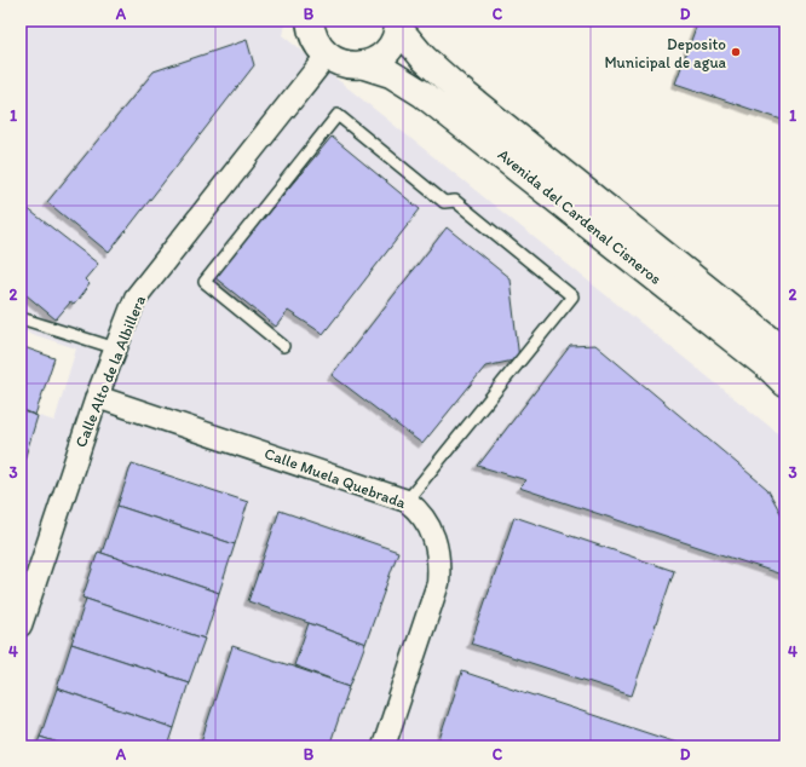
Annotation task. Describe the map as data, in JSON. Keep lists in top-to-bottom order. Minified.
{"streets":{"street":["Avenida del Cardenal Cisneros","Calle Alto de la Albillera","Calle Muela Quebrada"]},"crossings":[["Avenida del Cardenal Cisneros","Calle Alto de la Albillera"],["Calle Alto de la Albillera","Calle Muela Quebrada"]],"places":["Deposito Municipal de agua"],"grid":{"columns":["A","B","C","D"],"rows":["1","2","3","4"]}}
